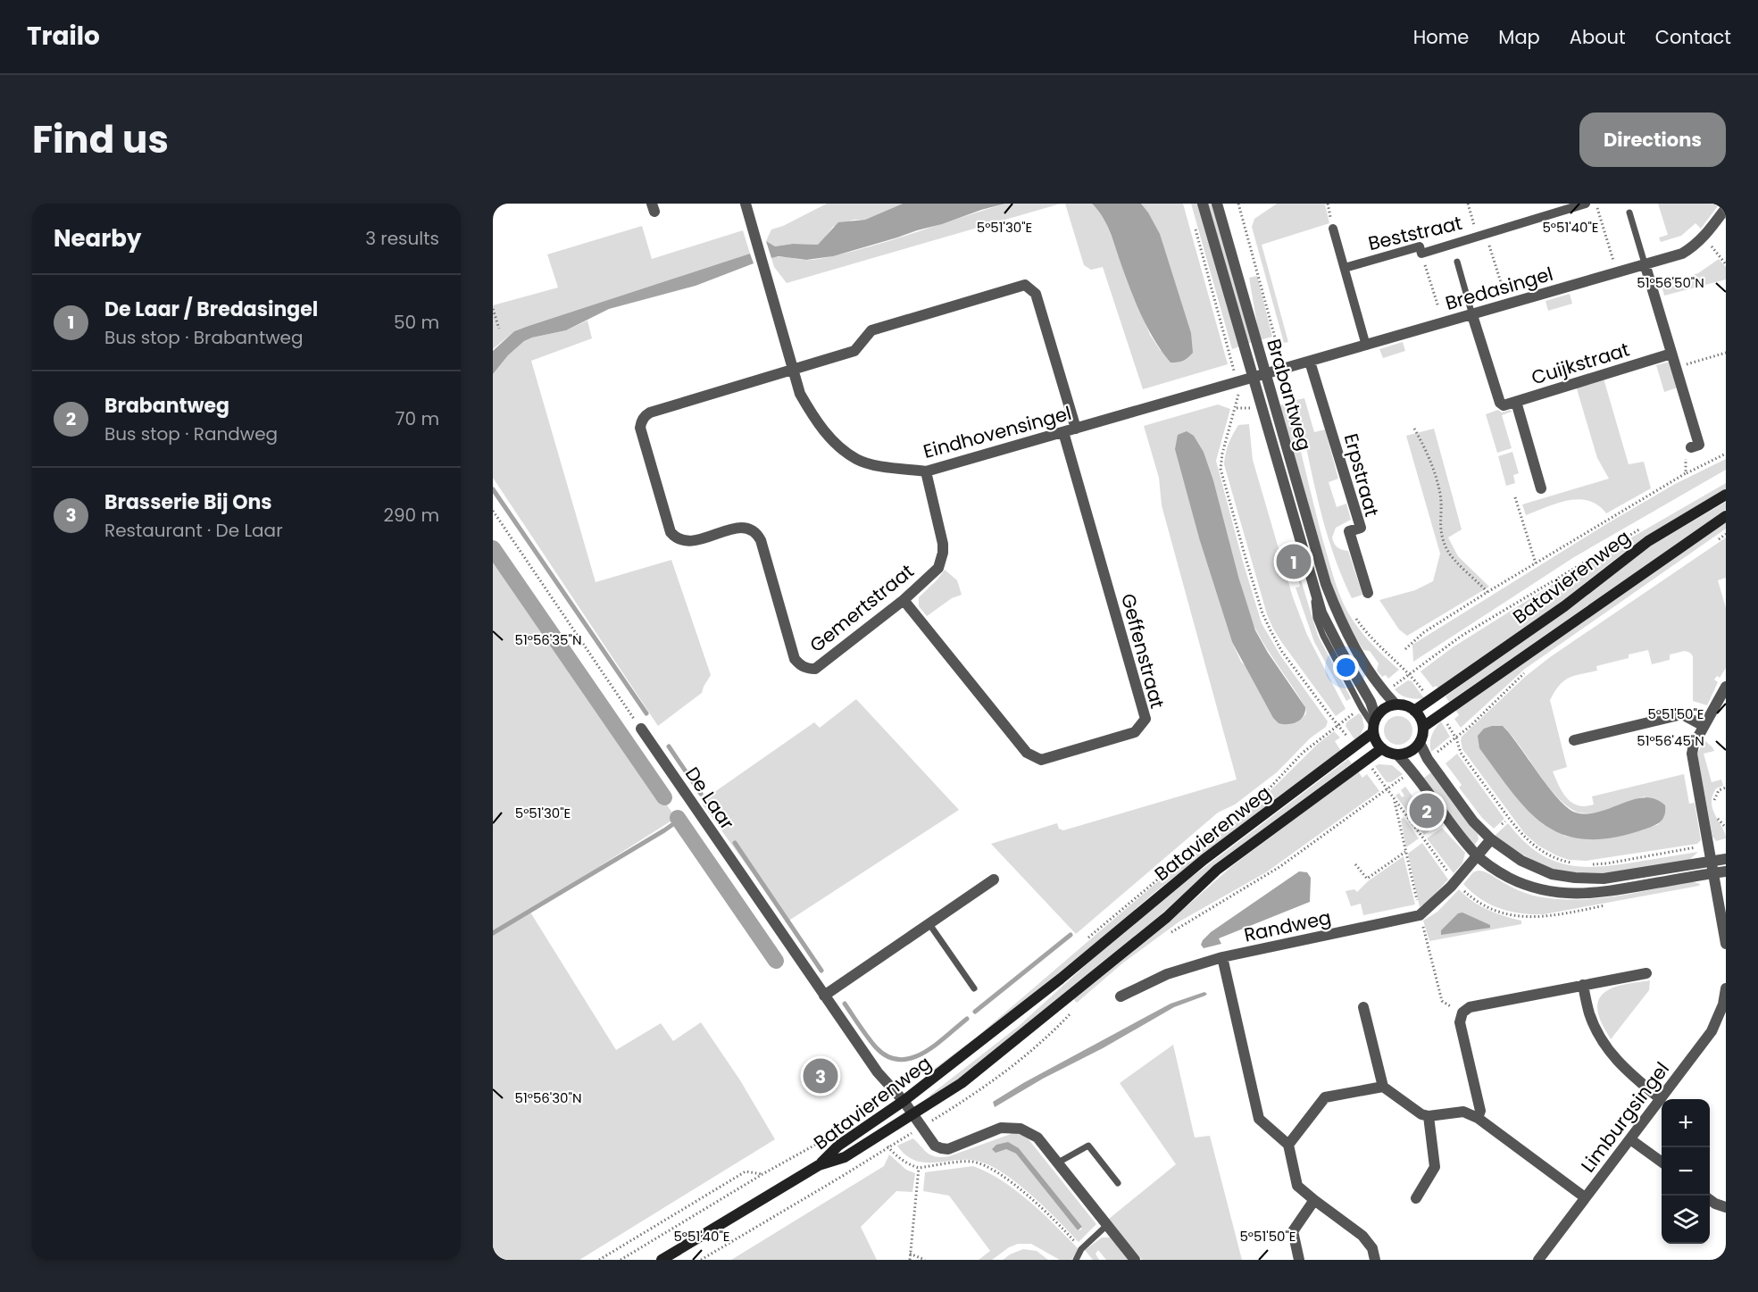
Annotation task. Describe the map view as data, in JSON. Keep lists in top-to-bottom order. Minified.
{"streets":{"main road":["Batavierenweg"],"street":["Beststraat","Bredasingel","Cuijkstraat","Brabantweg","Eindhovensingel","Erpstraat","Gemertstraat","Geffenstraat","De Laar","Randweg","Limburgsingel"]},"crossings":[["Beststraat","Bredasingel"],["Beststraat","Cuijkstraat"],["Bredasingel","Cuijkstraat"],["Bredasingel","Brabantweg"],["Bredasingel","Eindhovensingel"],["Bredasingel","Erpstraat"],["Brabantweg","Eindhovensingel"],["Brabantweg","Batavierenweg"],["Eindhovensingel","Gemertstraat"],["Eindhovensingel","Geffenstraat"],["Batavierenweg","De Laar"],["Gemertstraat","Geffenstraat"]],"page":{"header":"Trailo","nav":["Home","Map","About","Contact"],"title":"Find us","buttons":"Directions","heading":["Nearby","3 results"],"list":[{"mark":"1","name":"De Laar / Bredasingel","note":"Bus stop · Brabantweg","value":"50 m"},{"mark":"2","name":"Brabantweg","note":"Bus stop · Randweg","value":"70 m"},{"mark":"3","name":"Brasserie Bij Ons","note":"Restaurant · De Laar","value":"290 m"}],"pins":["1","2","3"],"map_buttons":["+","−"]},"coordinates":["5°51'30\"E","5°51'40\"E","51°56'50\"N","51°56'35\"N","5°51'50\"E","51°56'45\"N","51°56'30\"N"]}
